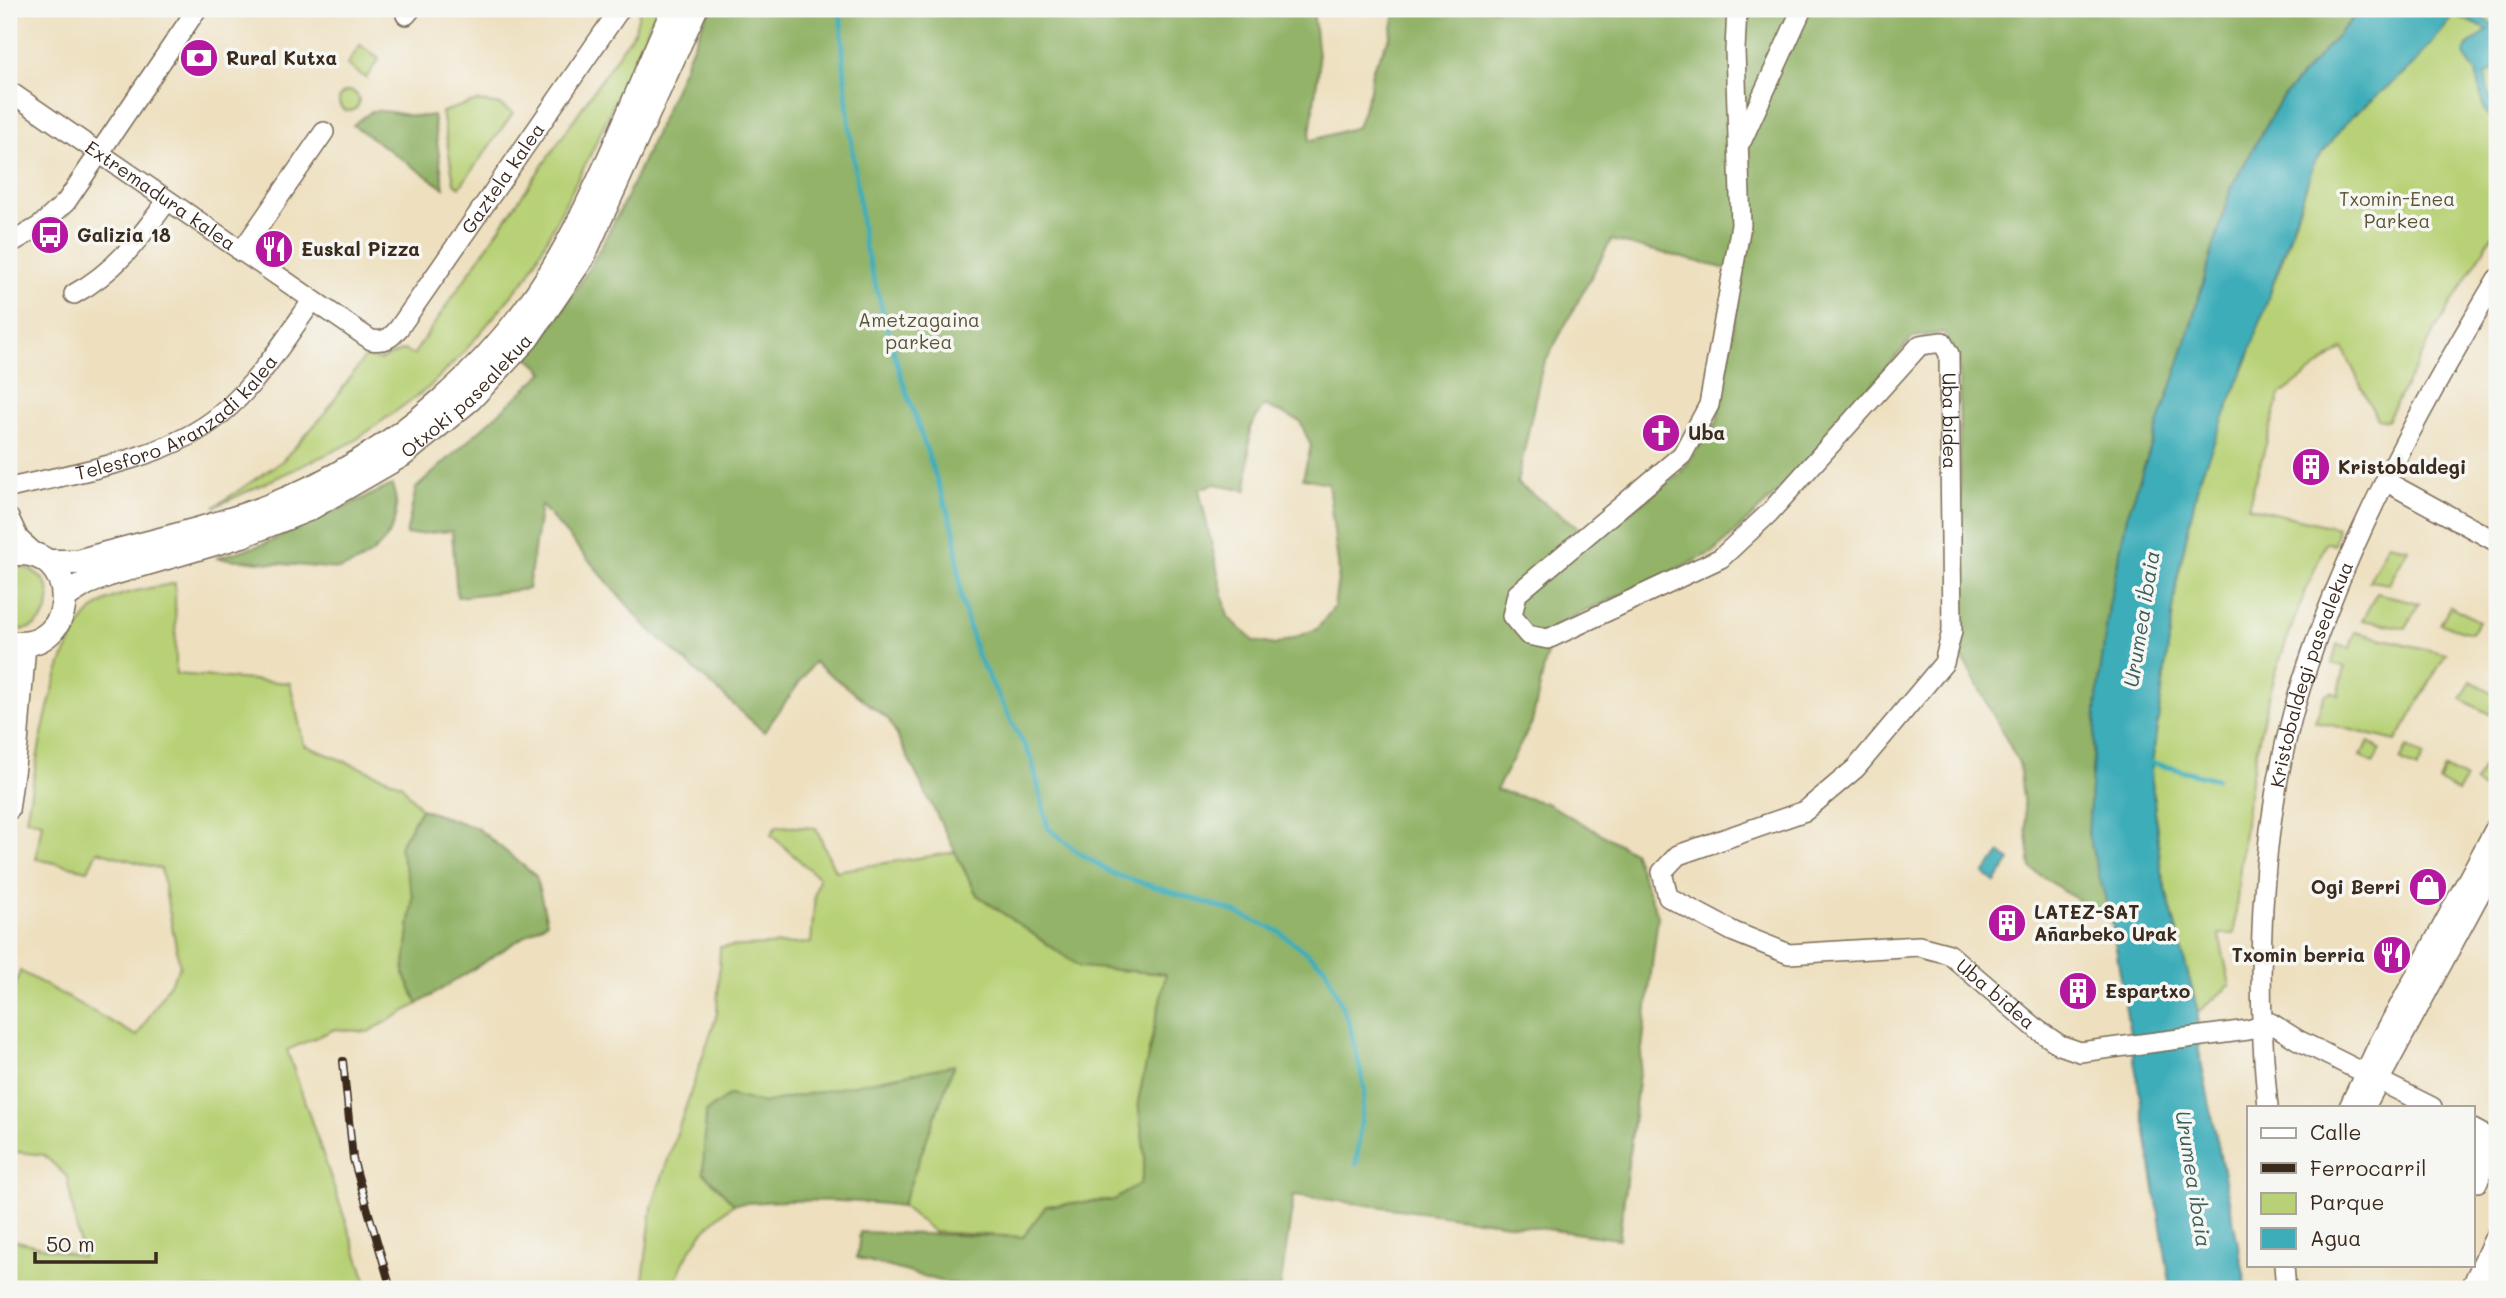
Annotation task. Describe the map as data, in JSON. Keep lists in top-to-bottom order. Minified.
{"streets":{"main road":["Otxoki pasealekua"],"street":["Gaztela kalea","Extremadura kalea","Telesforo Aranzadi kalea","Uba bidea","Kristobaldegi pasealekua"]},"crossings":[["Gaztela kalea","Extremadura kalea"],["Extremadura kalea","Telesforo Aranzadi kalea"],["Uba bidea","Kristobaldegi pasealekua"]],"water":["Urumea ibaia"],"parks":["Txomin-Enea Parkea","Ametzagaina parkea"],"places":{"bank":["Rural Kutxa"],"bus stop":["Galizia 18"],"restaurant":["Euskal Pizza","Txomin berria"],"church":["Uba"],"building":["Kristobaldegi","LATEZ-SAT Añarbeko Urak","Espartxo"],"shop":["Ogi Berri"]},"legend":["Calle","Ferrocarril","Parque","Agua"],"scale_bar":"50 m"}
